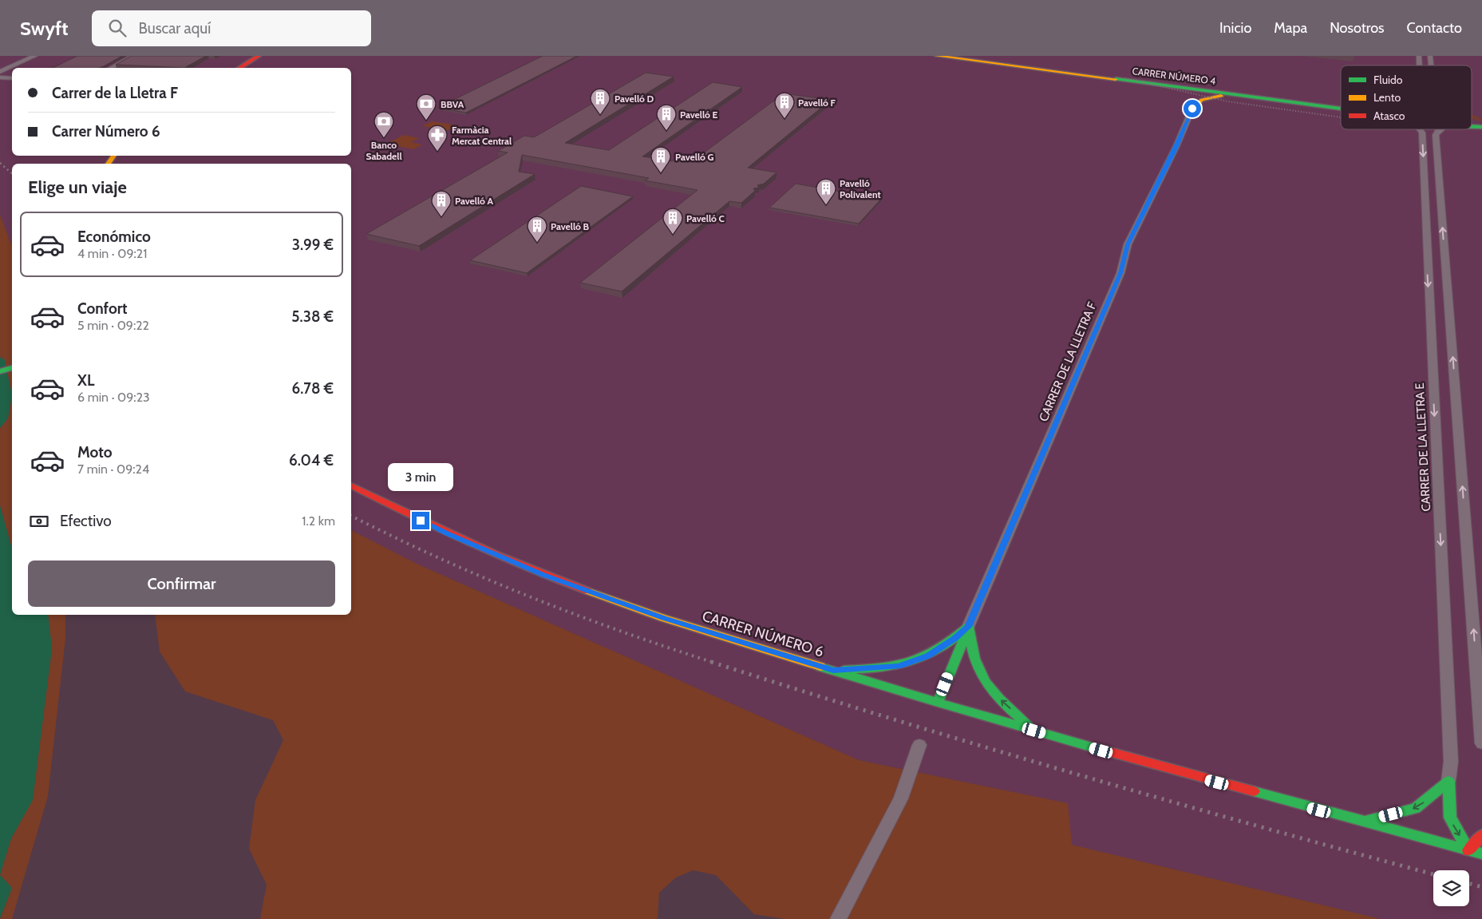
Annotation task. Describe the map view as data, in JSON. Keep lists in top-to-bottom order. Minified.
{"streets":{"street":["CARRER NÚMERO 4","CARRER DE LA LLETRA F","CARRER DE LA LLETRA E","CARRER NÚMERO 6"]},"places":{"building":["Pavelló D","Pavelló F","Pavelló E","Pavelló G","Pavelló Polivalent","Pavelló A","Pavelló C","Pavelló B"],"bank":["BBVA","Banco Sabadell"],"pharmacy":["Farmàcia Mercat Central"]},"legend":["Fluido","Lento","Atasco"],"page":{"header":"Swyft","search":"Buscar aquí","nav":["Inicio","Mapa","Nosotros","Contacto"],"banner":["Carrer de la Lletra F","Carrer Número 6"],"heading":"Elige un viaje","list":[{"name":"Económico","note":"4 min · 09:21","value":"3.99 €"},{"name":"Confort","note":"5 min · 09:22","value":"5.38 €"},{"name":"XL","note":"6 min · 09:23","value":"6.78 €"},{"name":"Moto","note":"7 min · 09:24","value":"6.04 €"}],"bubble":"3 min","pay":["Efectivo","1.2 km"],"buttons":"Confirmar"}}
